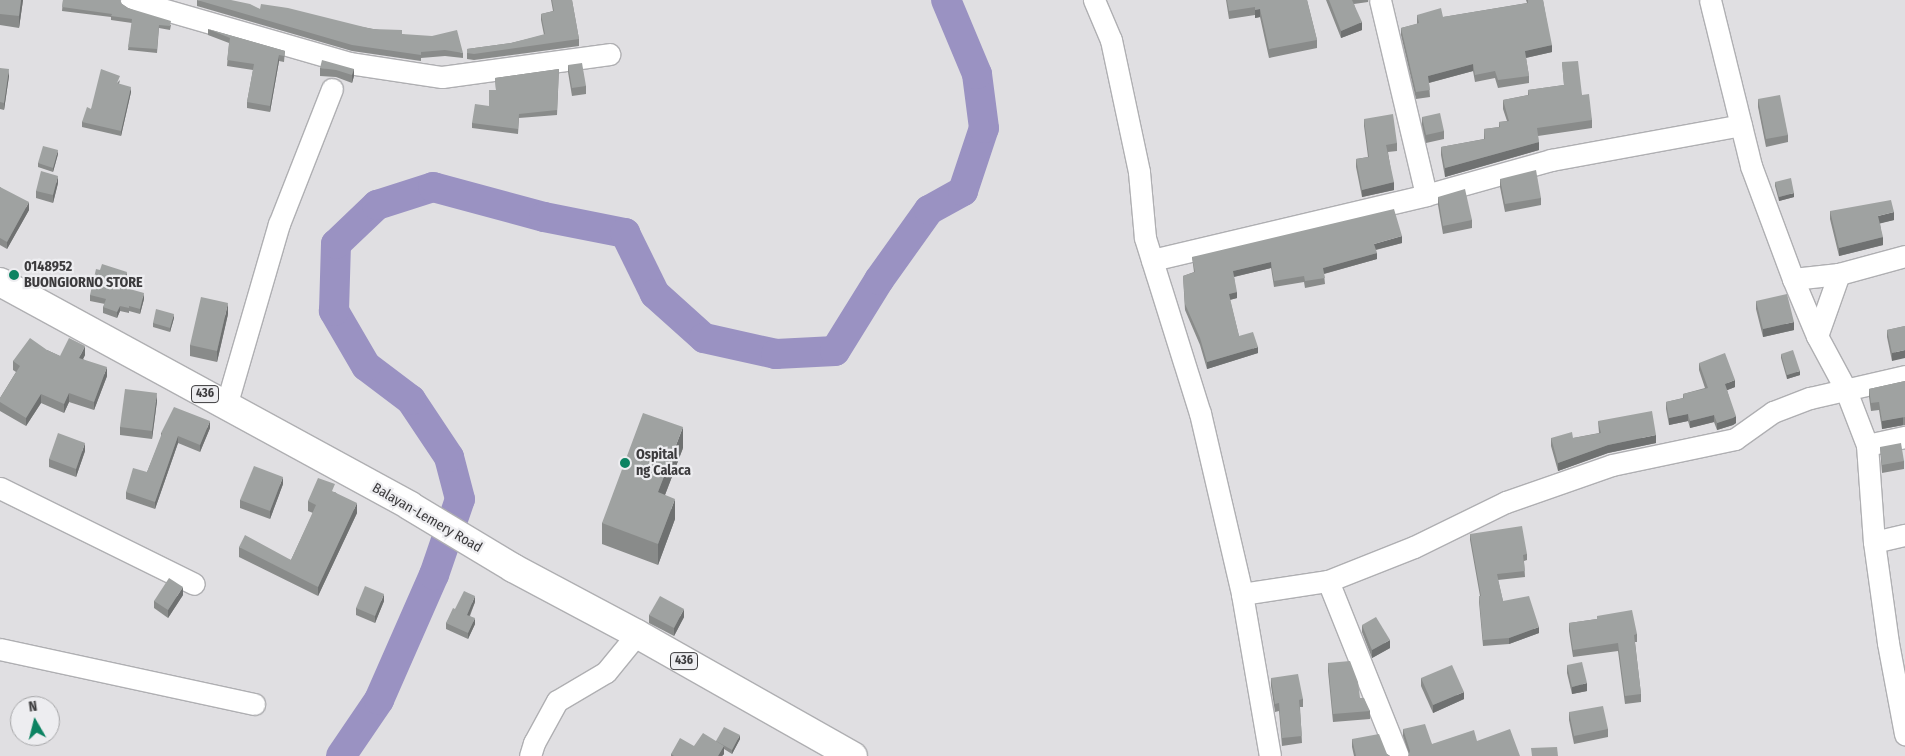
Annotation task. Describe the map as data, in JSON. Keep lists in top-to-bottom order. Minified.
{"streets":{"main road":["436","Balayan-Lemery Road"]},"places":["0148952 BUONGIORNO STORE","Ospital ng Calaca"],"north":"top"}
